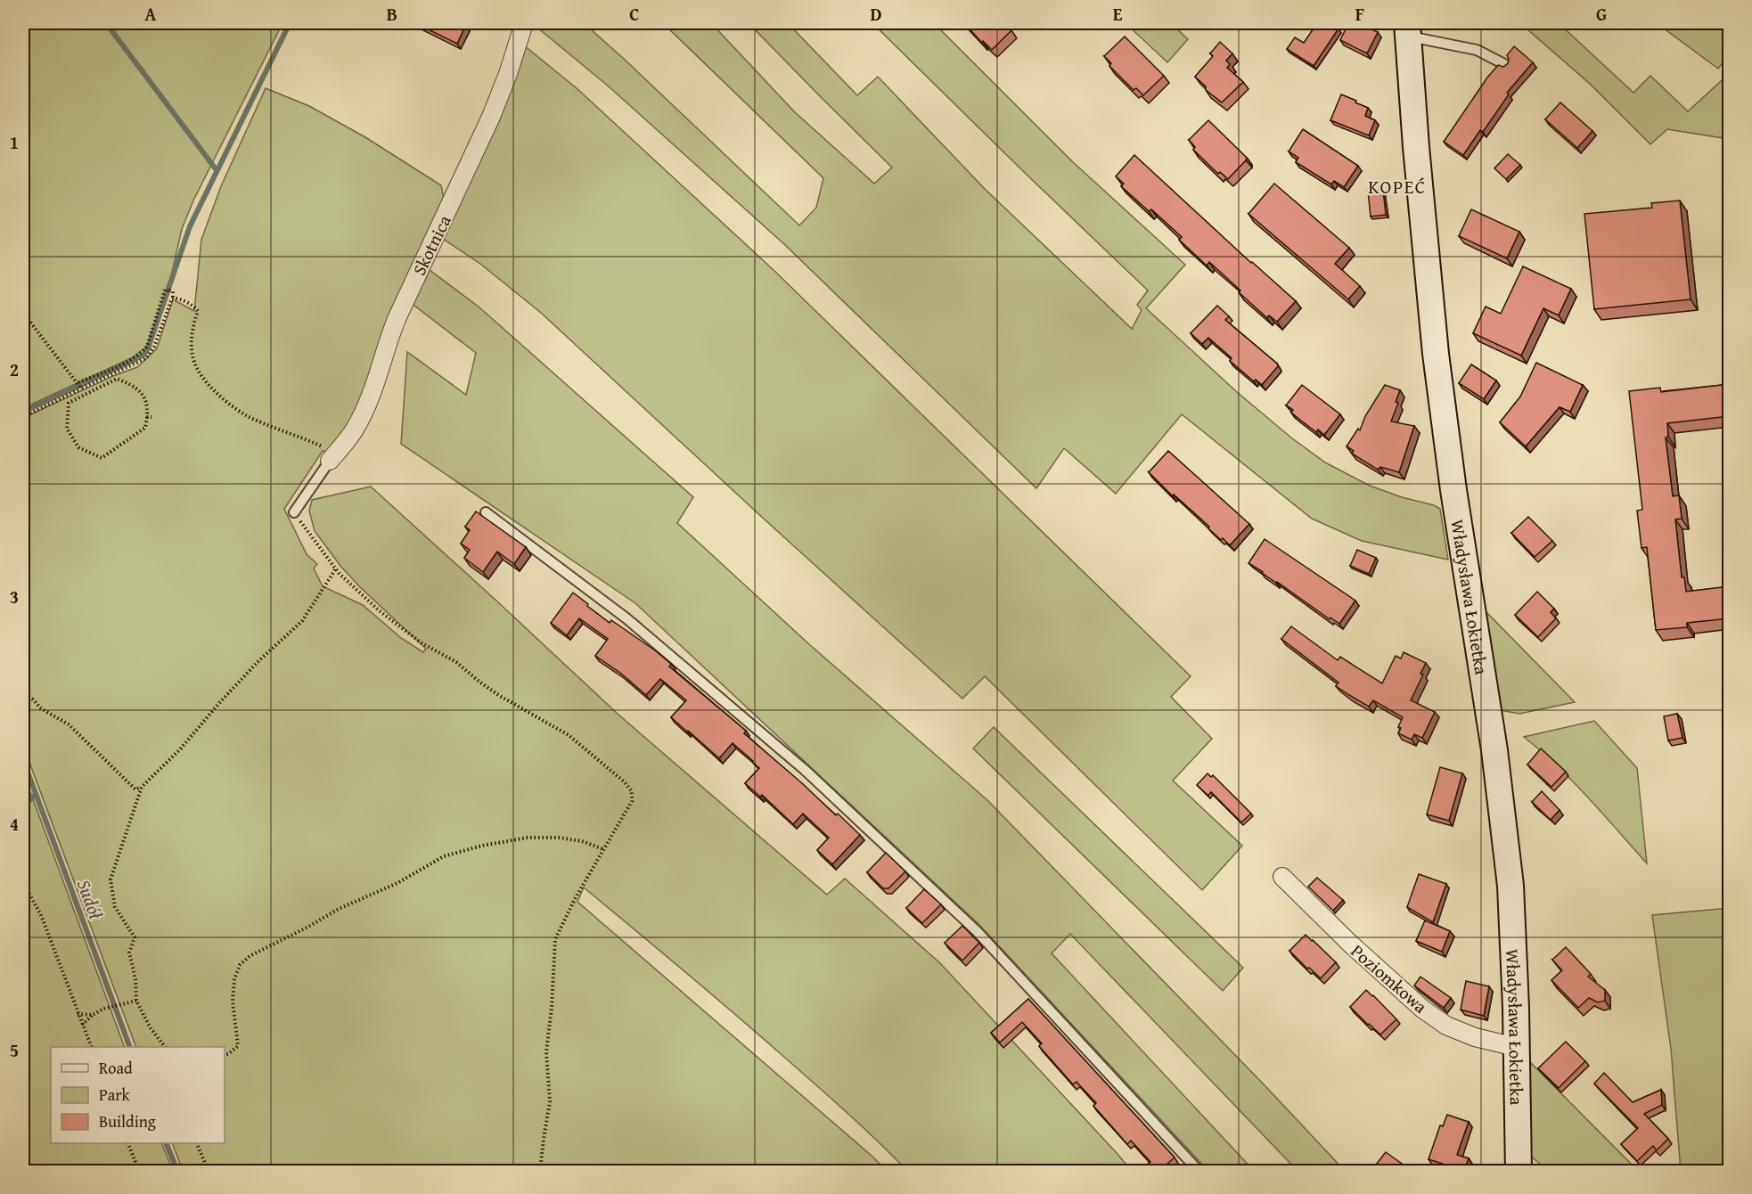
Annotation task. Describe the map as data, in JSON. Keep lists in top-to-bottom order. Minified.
{"streets":{"street":["Skotnica","Władysława Łokietka","Poziomkowa"]},"crossings":[["Władysława Łokietka","Poziomkowa"]],"districts":["KOPEĆ"],"water":["Sudół"],"legend":["Road","Park","Building"],"grid":{"columns":["A","B","C","D","E","F","G"],"rows":["1","2","3","4","5"]}}
